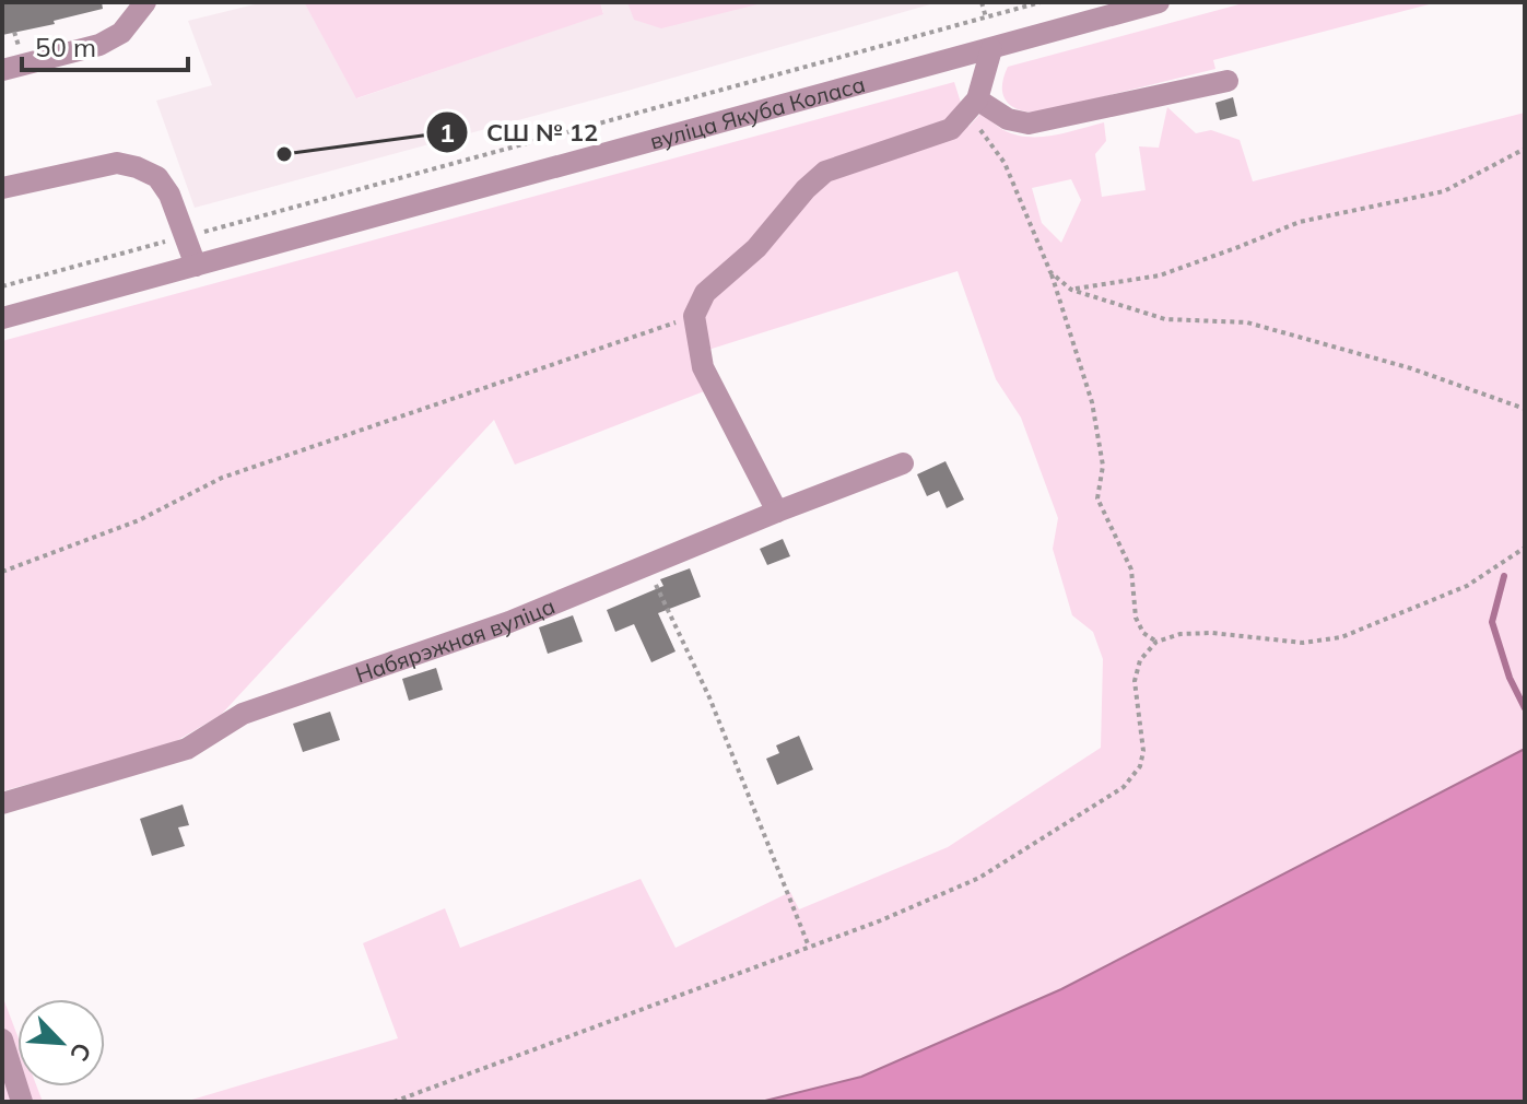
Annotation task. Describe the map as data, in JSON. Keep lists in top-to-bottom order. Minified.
{"streets":{"street":["вуліца Якуба Коласа","Набярэжная вуліца"]},"places":["СШ № 12"],"scale_bar":"50 m","north":"bottom right"}
